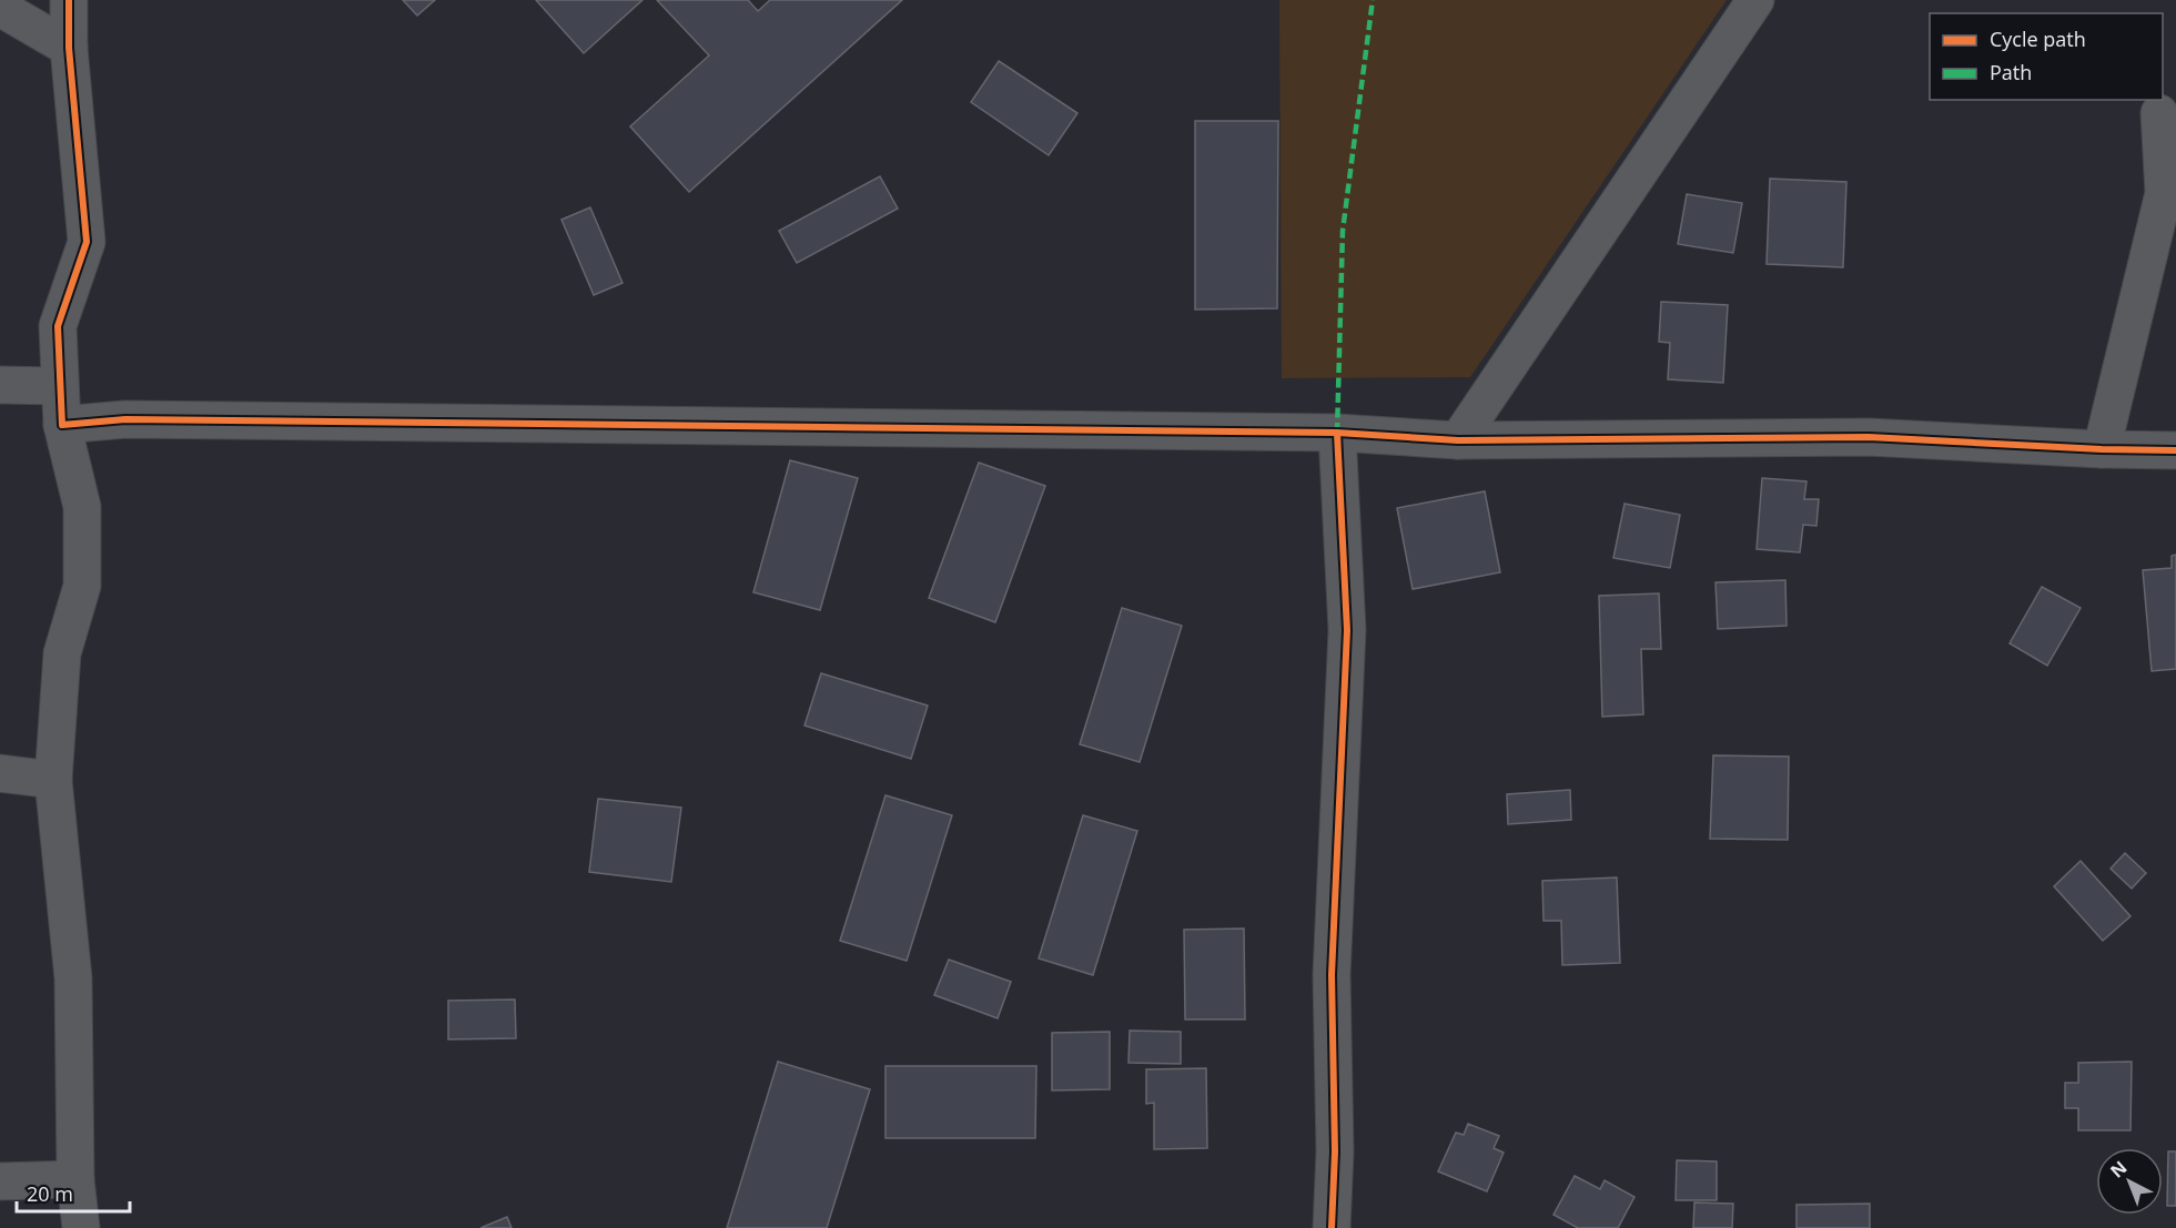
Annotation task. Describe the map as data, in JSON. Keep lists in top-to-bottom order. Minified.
{"legend":["Cycle path","Path"],"scale_bar":"20 m","north":"top left"}
